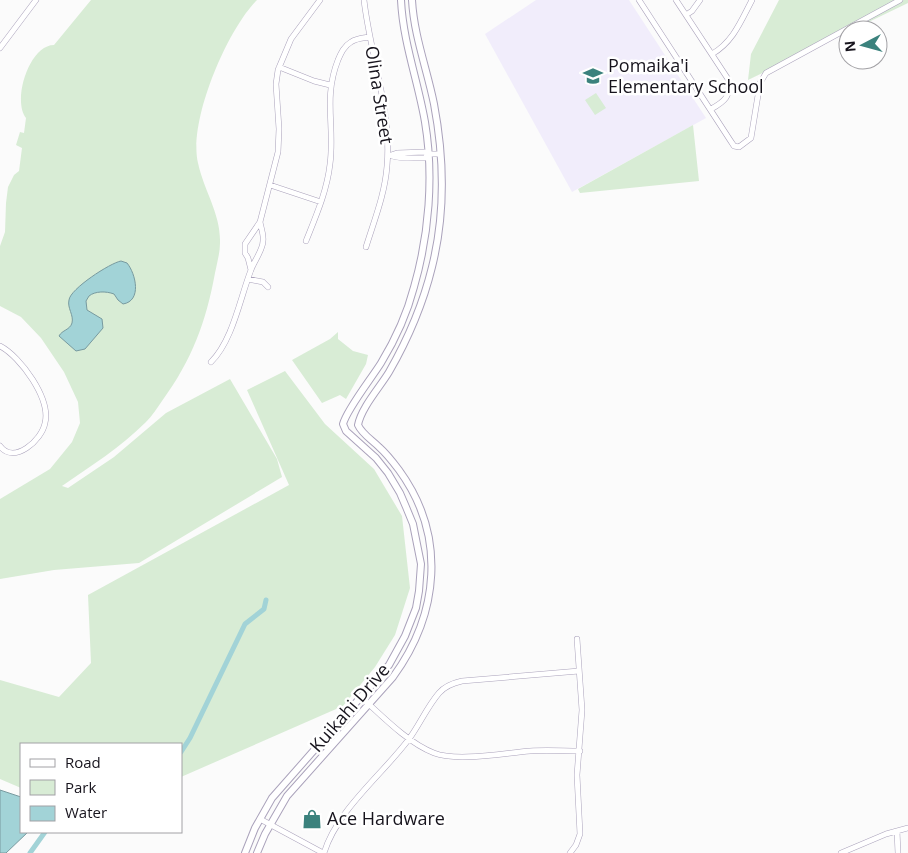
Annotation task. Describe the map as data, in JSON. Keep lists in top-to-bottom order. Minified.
{"streets":{"main road":["Kuikahi Drive"],"street":["Olina Street"]},"places":{"school or university":["Pomaika'i Elementary School"],"shop":["Ace Hardware"]},"legend":["Road","Park","Water"],"north":"left"}
